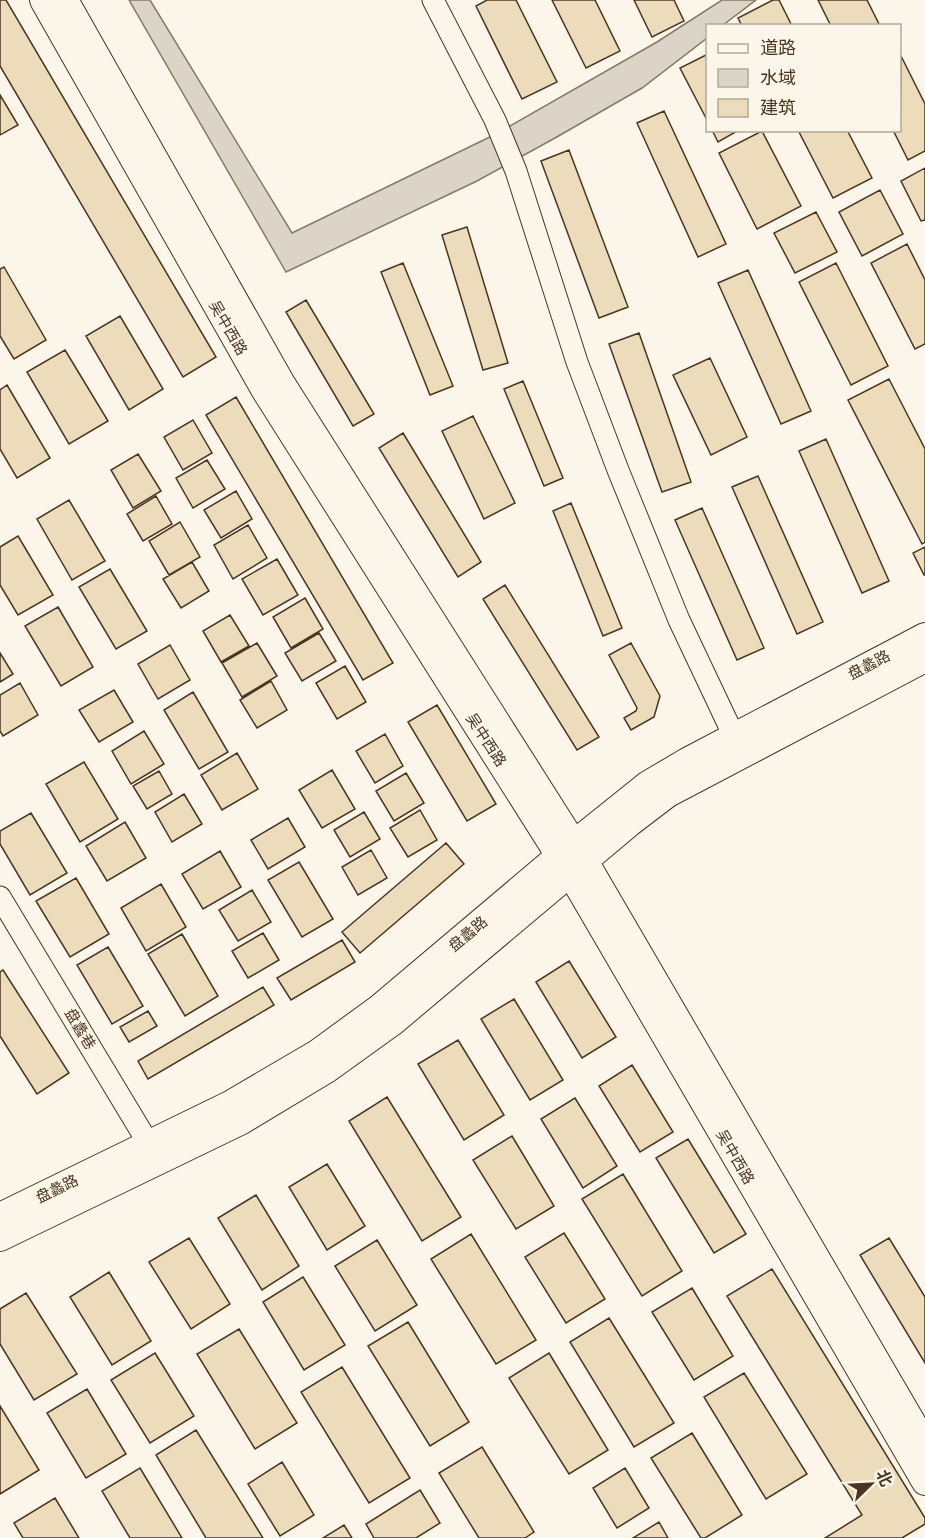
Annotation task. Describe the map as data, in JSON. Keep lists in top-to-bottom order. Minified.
{"streets":{"main road":["吴中西路","盘蠡路"],"street":["盘蠡巷"]},"crossings":[["吴中西路","盘蠡路"],["盘蠡路","盘蠡巷"]],"legend":["道路","水域","建筑"],"north":"top right"}
